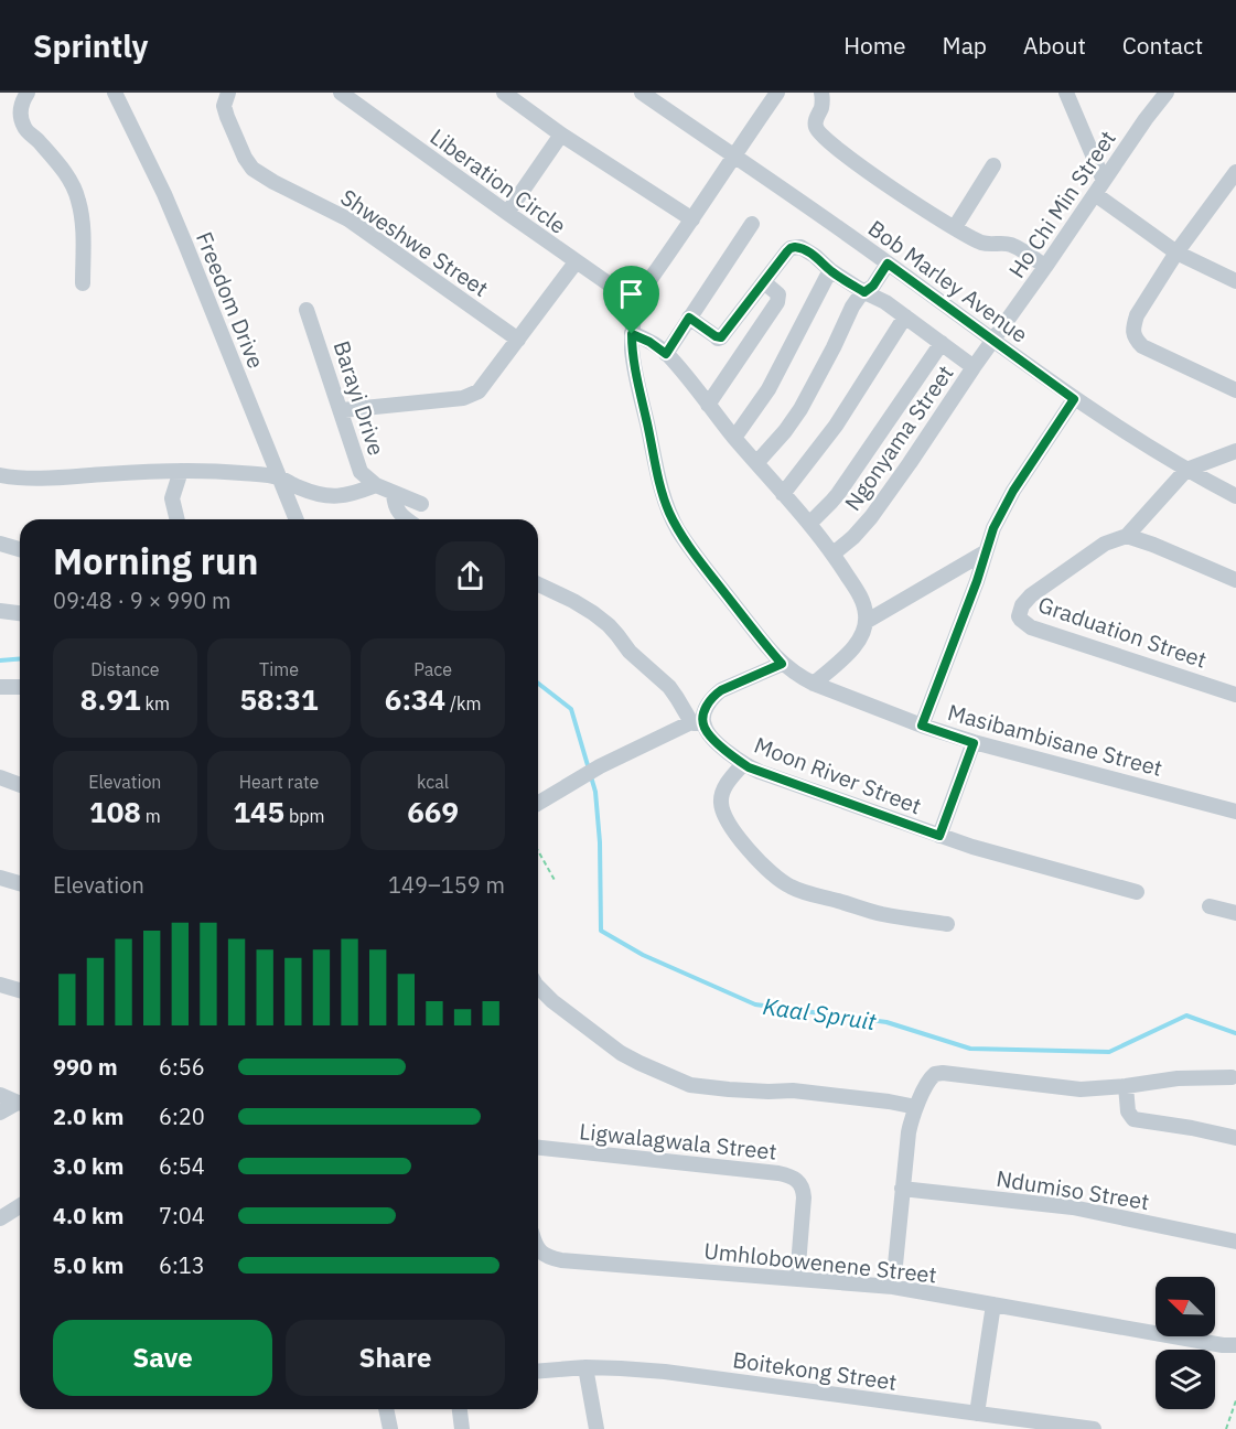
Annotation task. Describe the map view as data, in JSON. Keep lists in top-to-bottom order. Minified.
{"streets":{"street":["Liberation Circle","Ho Chi Min Street","Shweshwe Street","Bob Marley Avenue","Freedom Drive","Barayi Drive","Ngonyama Street","Graduation Street","Masibambisane Street","Moon River Street","Ligwalagwala Street","Ndumiso Street","Umhlobowenene Street","Boitekong Street"]},"crossings":[["Liberation Circle","Masibambisane Street"],["Ho Chi Min Street","Bob Marley Avenue"],["Ho Chi Min Street","Ngonyama Street"],["Bob Marley Avenue","Ngonyama Street"],["Masibambisane Street","Moon River Street"],["Ligwalagwala Street","Umhlobowenene Street"]],"water":["Kaal Spruit"],"north":"top left","page":{"header":"Sprintly","nav":["Home","Map","About","Contact"],"heading":["Morning run","09:48 · 9 × 990 m"],"stats":[["Distance","8.91 km"],["Time","58:31"],["Pace","6:34 /km"],["Elevation","108 m"],["Heart rate","145 bpm"],["kcal","669"]],"chart":["Elevation","149–159 m"],"list":[{"name":"990 m","note":"6:56"},{"name":"2.0 km","note":"6:20"},{"name":"3.0 km","note":"6:54"},{"name":"4.0 km","note":"7:04"},{"name":"5.0 km","note":"6:13"}],"buttons":["Save","Share"]}}
